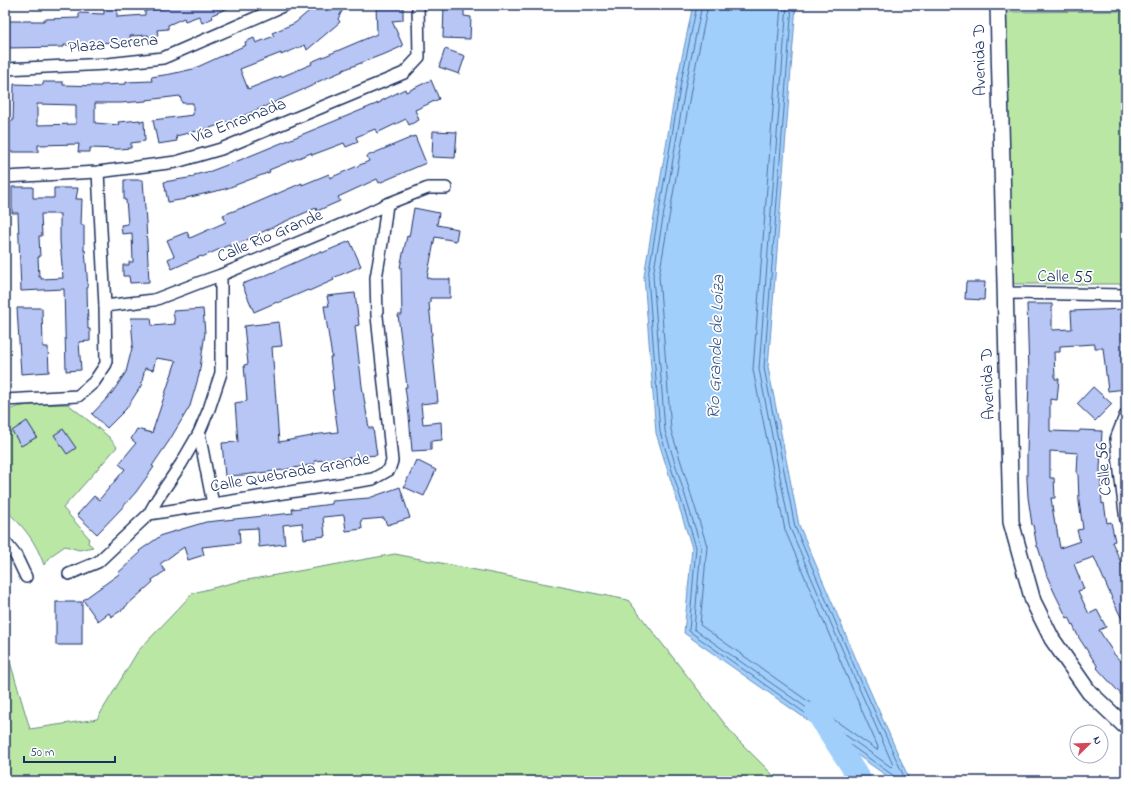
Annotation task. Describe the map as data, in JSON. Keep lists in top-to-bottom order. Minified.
{"streets":{"street":["Plaza Serena","Avenida D","Vía Enramada","Calle Río Grande","Calle 55","Calle 56","Calle Quebrada Grande"]},"crossings":[["Avenida D","Calle 55"],["Calle Río Grande","Calle Quebrada Grande"]],"water":["Río Grande de Loíza"],"scale_bar":"50 m","north":"top right"}
